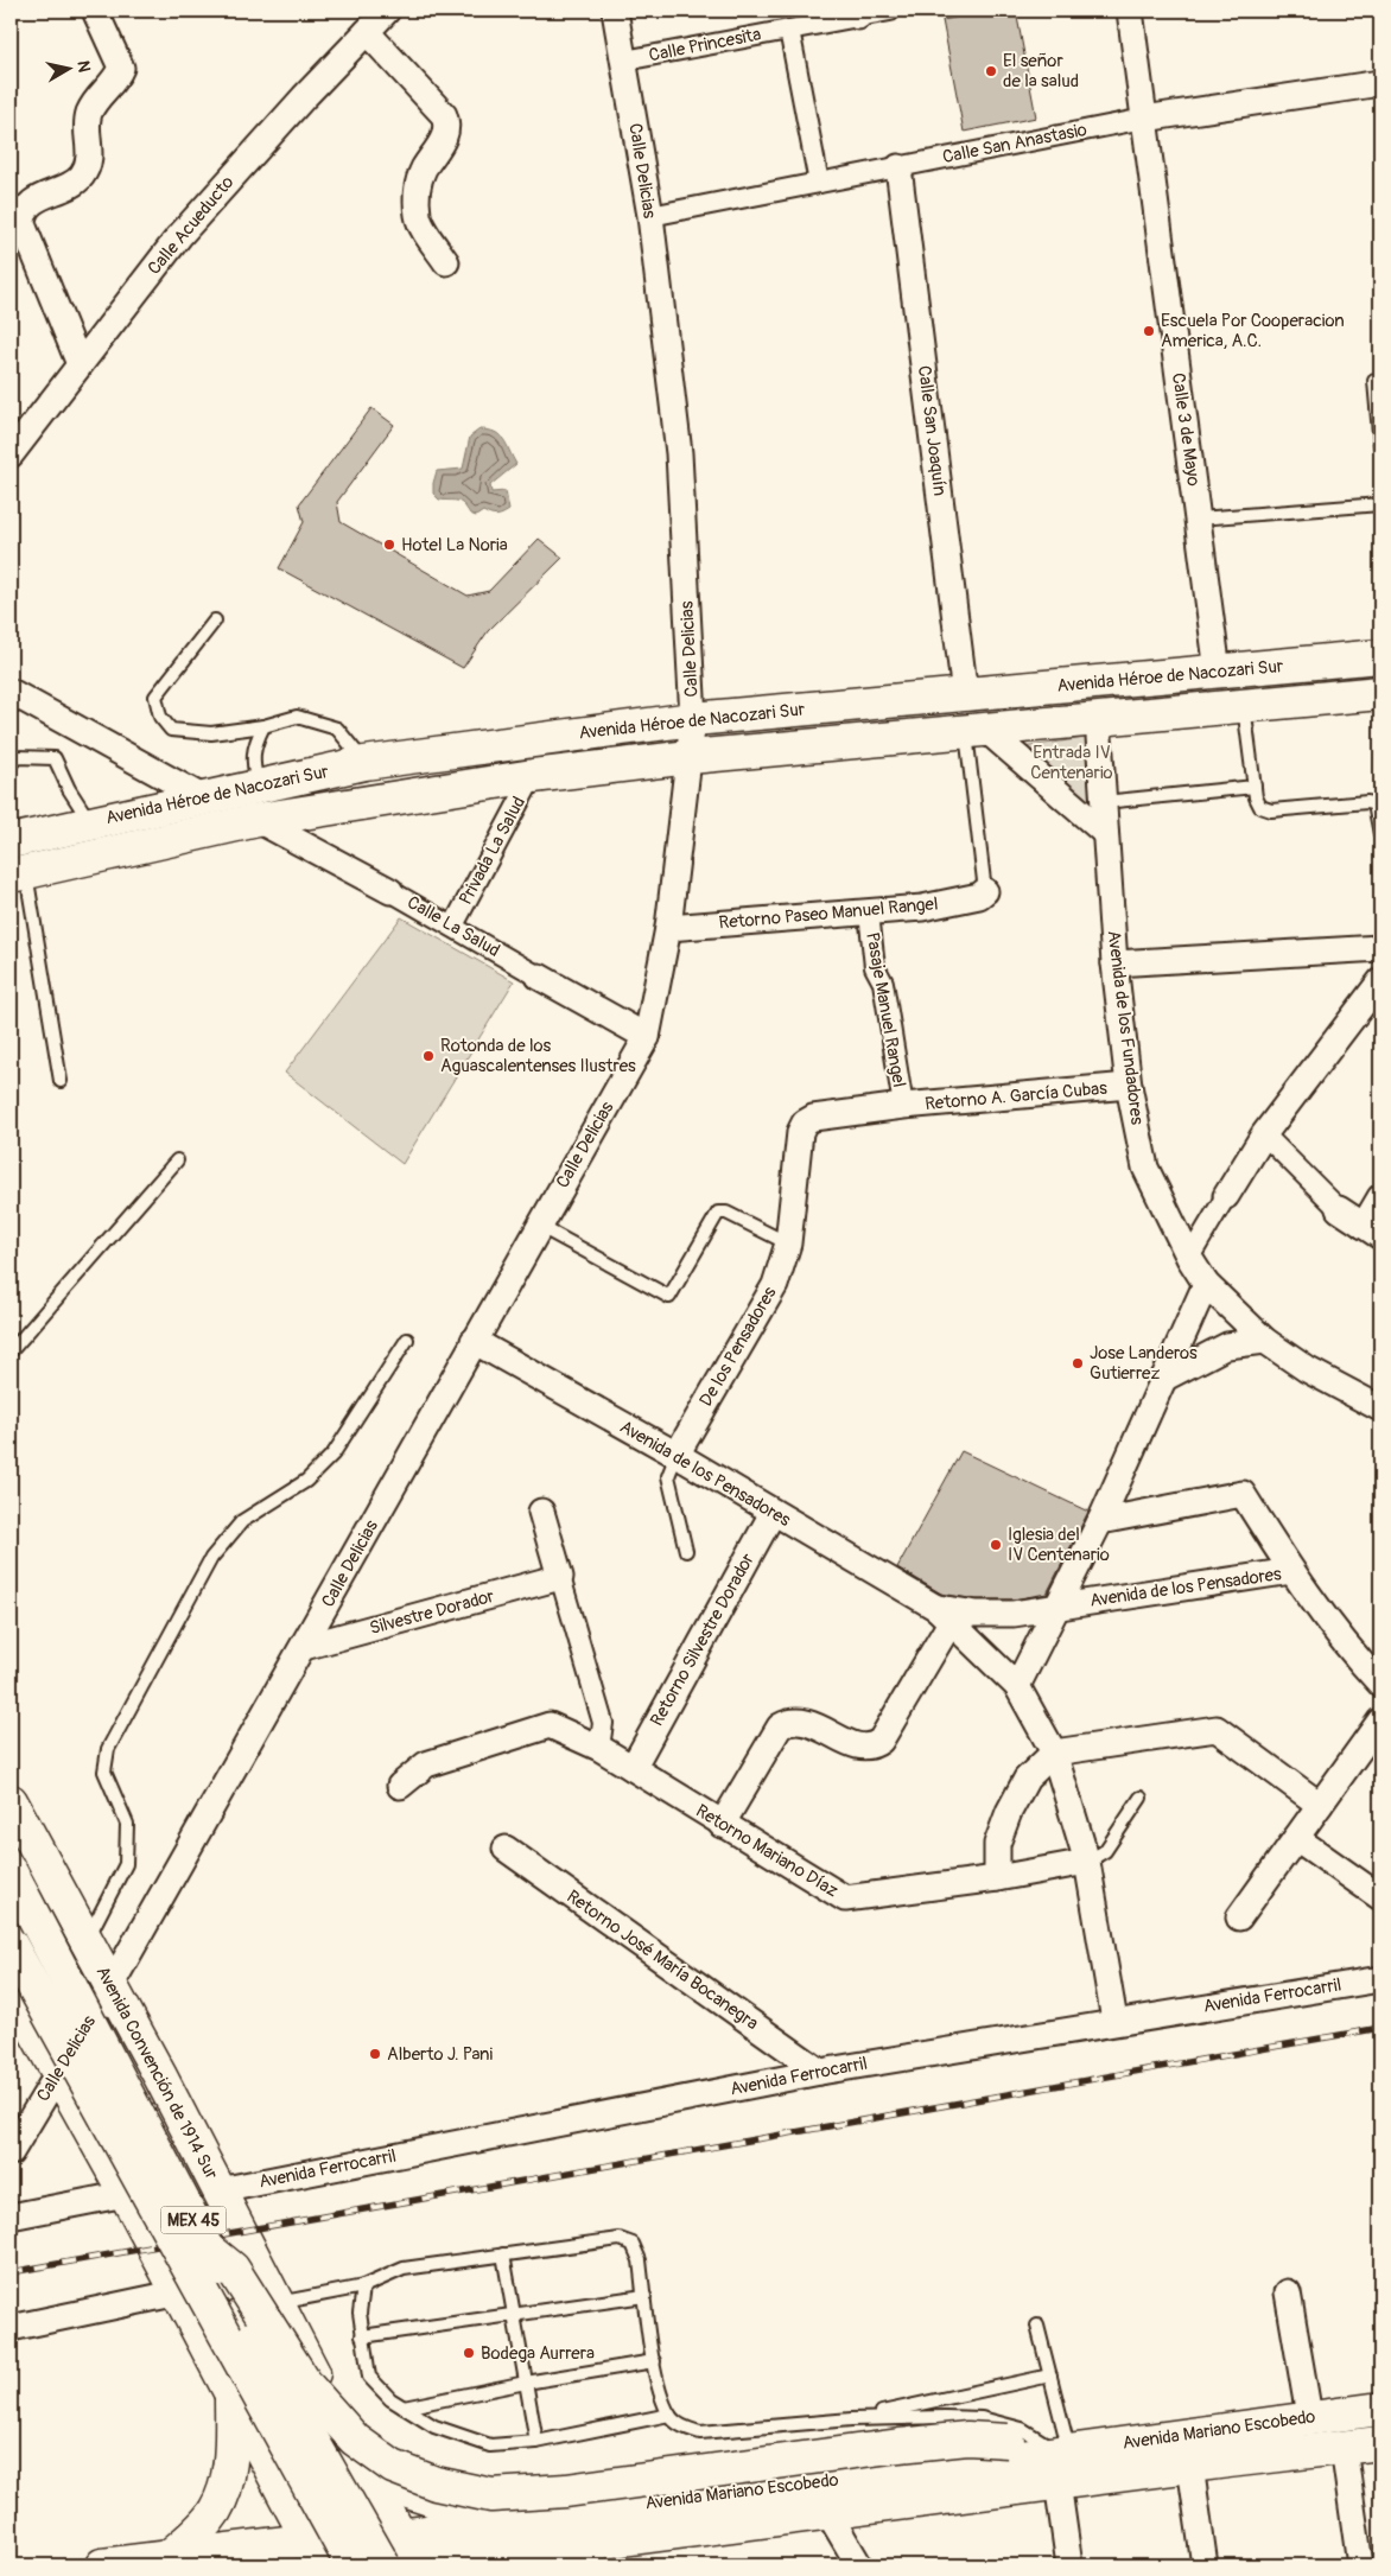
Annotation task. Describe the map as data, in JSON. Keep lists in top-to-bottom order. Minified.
{"streets":{"main road":["Avenida Héroe de Nacozari Sur","Avenida Convención de 1914 Sur","MEX 45","Avenida Mariano Escobedo"],"street":["Calle Princesita","Calle San Anastasio","Calle Delicias","Calle Acueducto","Calle 3 de Mayo","Calle San Joaquín","Privada La Salud","Retorno Paseo Manuel Rangel","Calle La Salud","Pasaje Manuel Rangel","Avenida de los Fundadores","Retorno A. García Cubas","De los Pensadores","Avenida de los Pensadores","Silvestre Dorador","Retorno Silvestre Dorador","Retorno Mariano Díaz","Retorno José María Bocanegra","Avenida Ferrocarril"]},"crossings":[["Calle Princesita","Calle Delicias"],["Calle San Anastasio","Calle Delicias"],["Calle San Anastasio","Calle 3 de Mayo"],["Calle San Anastasio","Calle San Joaquín"],["Calle Delicias","Avenida Héroe de Nacozari Sur"],["Calle Delicias","Retorno Paseo Manuel Rangel"],["Calle Delicias","Calle La Salud"],["Calle Delicias","Avenida de los Pensadores"],["Calle Delicias","Silvestre Dorador"],["Calle Delicias","Avenida Convención de 1914 Sur"],["Calle 3 de Mayo","Avenida Héroe de Nacozari Sur"],["Calle San Joaquín","Avenida Héroe de Nacozari Sur"],["Avenida Héroe de Nacozari Sur","Privada La Salud"],["Avenida Héroe de Nacozari Sur","Calle La Salud"],["Avenida Héroe de Nacozari Sur","Avenida de los Fundadores"],["Privada La Salud","Calle La Salud"],["Retorno Paseo Manuel Rangel","Pasaje Manuel Rangel"],["Pasaje Manuel Rangel","Retorno A. García Cubas"],["Pasaje Manuel Rangel","De los Pensadores"],["Avenida de los Fundadores","Retorno A. García Cubas"],["Retorno A. García Cubas","De los Pensadores"],["De los Pensadores","Avenida de los Pensadores"],["Avenida de los Pensadores","Retorno Silvestre Dorador"],["Avenida de los Pensadores","Retorno Mariano Díaz"],["Avenida de los Pensadores","Avenida Ferrocarril"],["Retorno Silvestre Dorador","Retorno Mariano Díaz"],["Retorno José María Bocanegra","Avenida Ferrocarril"],["Avenida Ferrocarril","Avenida Convención de 1914 Sur"],["Avenida Convención de 1914 Sur","Avenida Mariano Escobedo"]],"parks":["Entrada IV Centenario"],"places":["El señor de la salud","Escuela Por Cooperacion America, A.C.","Hotel La Noria","Rotonda de los Aguascalentenses Ilustres","Jose Landeros Gutierrez","Iglesia del IV Centenario","Alberto J. Pani","Bodega Aurrera"],"north":"right"}
